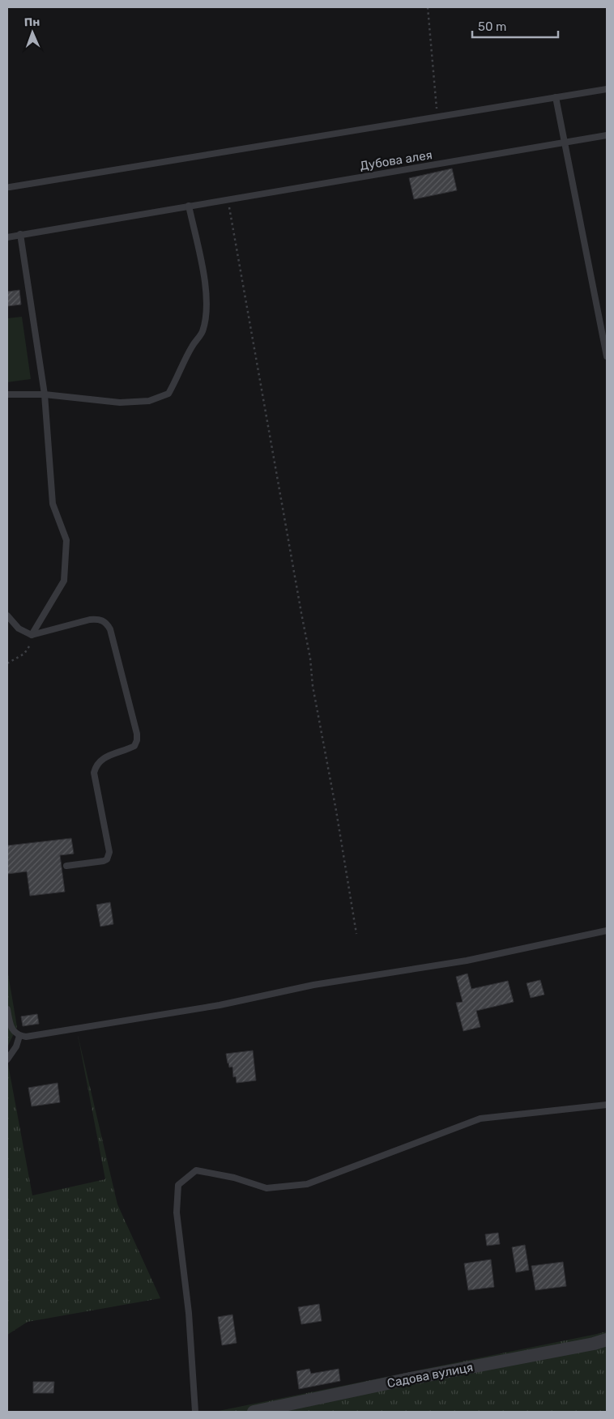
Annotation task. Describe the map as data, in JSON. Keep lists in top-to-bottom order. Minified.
{"streets":{"street":["Садова вулиця"],"lane":["Дубова алея"]},"scale_bar":"50 m","north":"top"}
